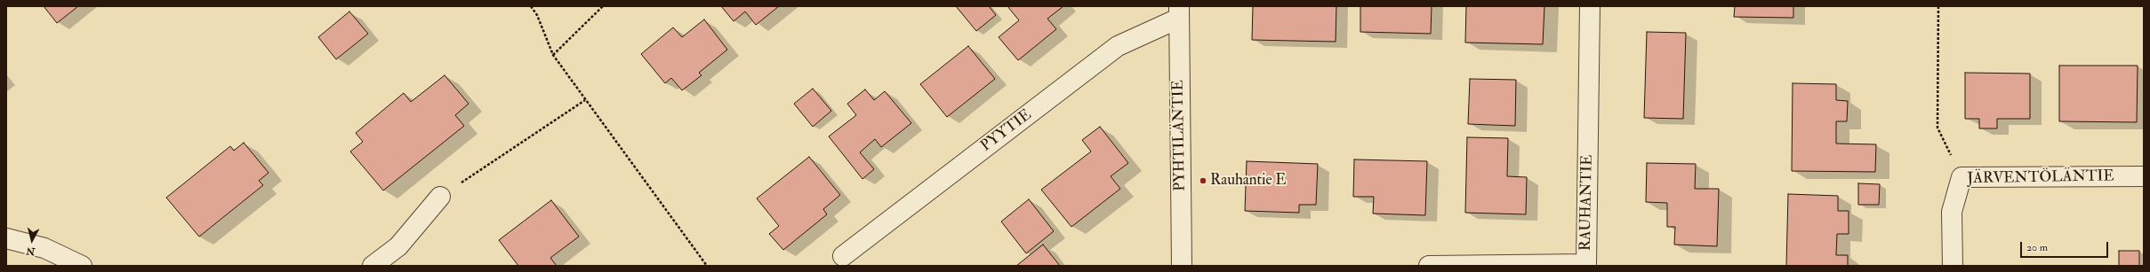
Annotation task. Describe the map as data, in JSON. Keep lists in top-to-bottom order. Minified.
{"streets":{"street":["PYYTIE","PYHTILÄNTIE","JÄRVENTÖLÄNTIE","RAUHANTIE"]},"crossings":[["PYYTIE","PYHTILÄNTIE"]],"places":["Rauhantie E"],"scale_bar":"20 m","north":"bottom"}
